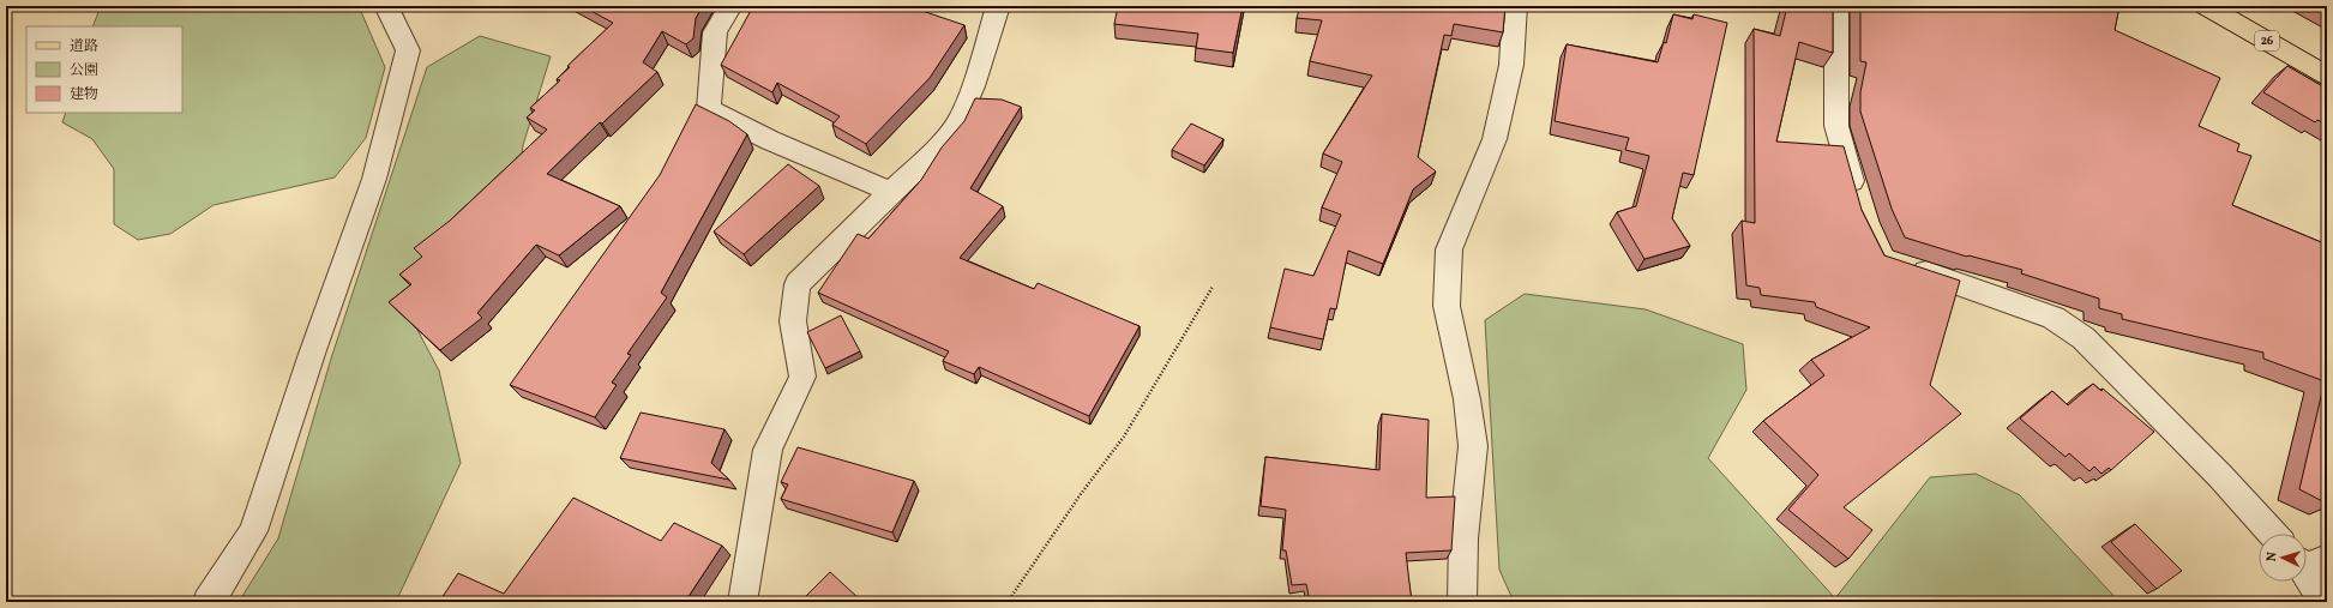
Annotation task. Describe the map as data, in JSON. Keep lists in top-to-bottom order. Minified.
{"streets":{"main road":["26"]},"legend":["道路","公園","建物"],"north":"left"}
